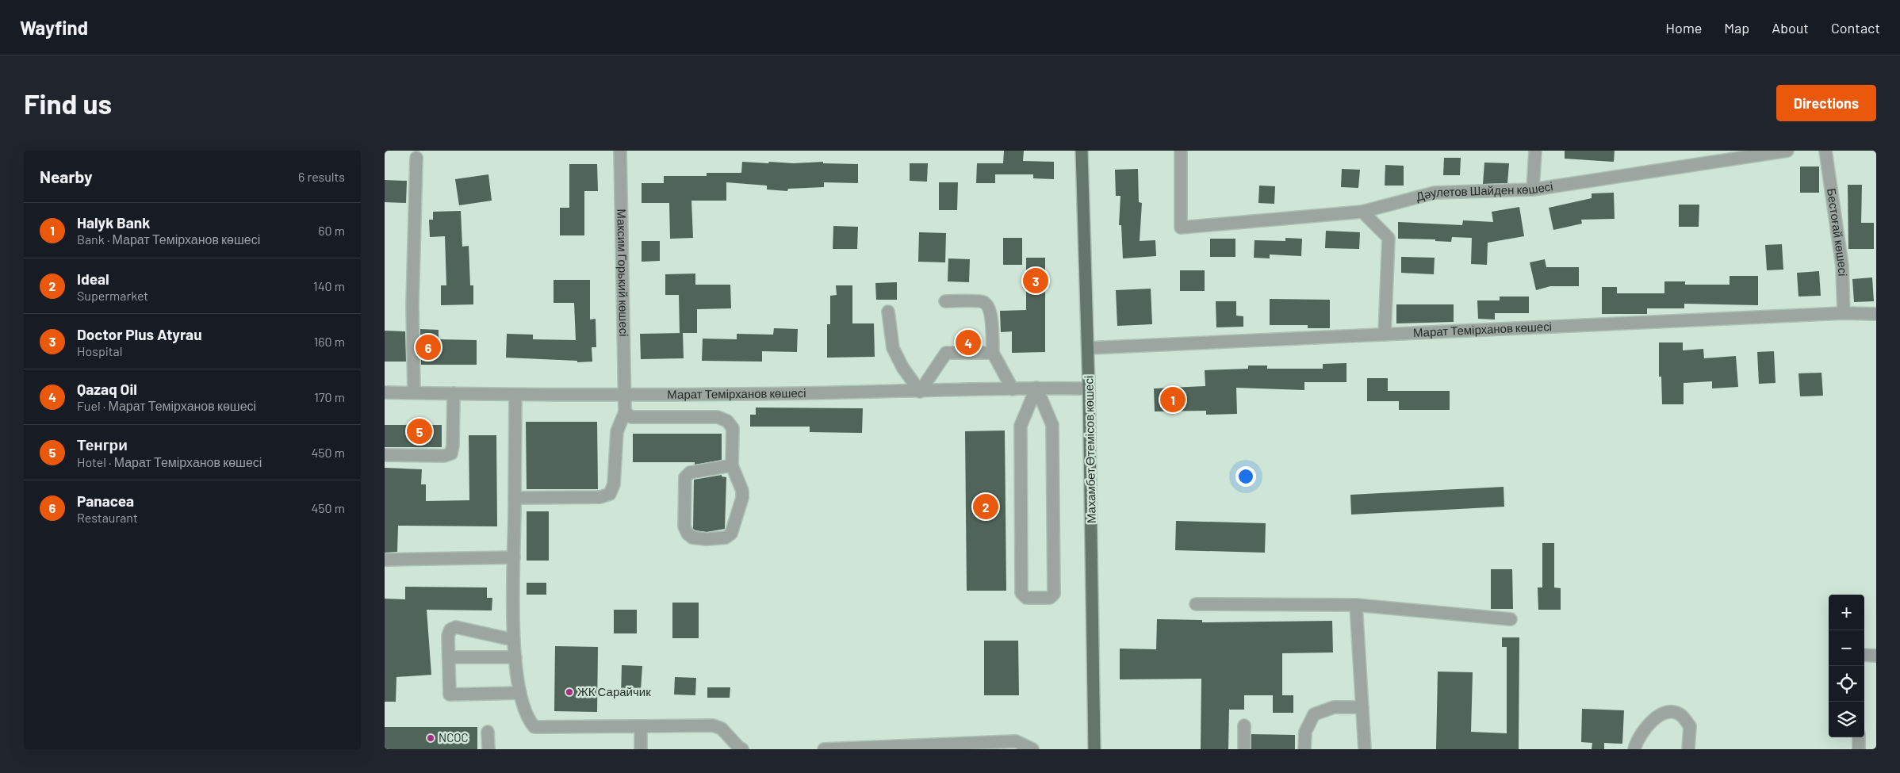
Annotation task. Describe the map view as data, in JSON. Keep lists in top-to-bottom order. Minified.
{"streets":{"main road":["Махамбет Өтемісов көшесі"],"street":["Дәулетов Шайден көшесі","Бестоғай көшесі","Максим Горький көшесі","Марат Темірханов көшесі"]},"crossings":[["Бестоғай көшесі","Марат Темірханов көшесі"],["Максим Горький көшесі","Марат Темірханов көшесі"],["Марат Темірханов көшесі","Махамбет Өтемісов көшесі"]],"places":["ЖК Сарайчик","NCOC"],"page":{"header":"Wayfind","nav":["Home","Map","About","Contact"],"buttons":"Directions","title":"Find us","heading":["Nearby","6 results"],"list":[{"mark":"1","name":"Halyk Bank","note":"Bank · Марат Темірханов көшесі","value":"60 m"},{"mark":"2","name":"Ideal","note":"Supermarket","value":"140 m"},{"mark":"3","name":"Doctor Plus Atyrau","note":"Hospital","value":"160 m"},{"mark":"4","name":"Qazaq Oil","note":"Fuel · Марат Темірханов көшесі","value":"170 m"},{"mark":"5","name":"Тенгри","note":"Hotel · Марат Темірханов көшесі","value":"450 m"},{"mark":"6","name":"Panacea","note":"Restaurant","value":"450 m"}],"pins":["3","4","6","1","5","2"],"map_buttons":["+","−"]}}
